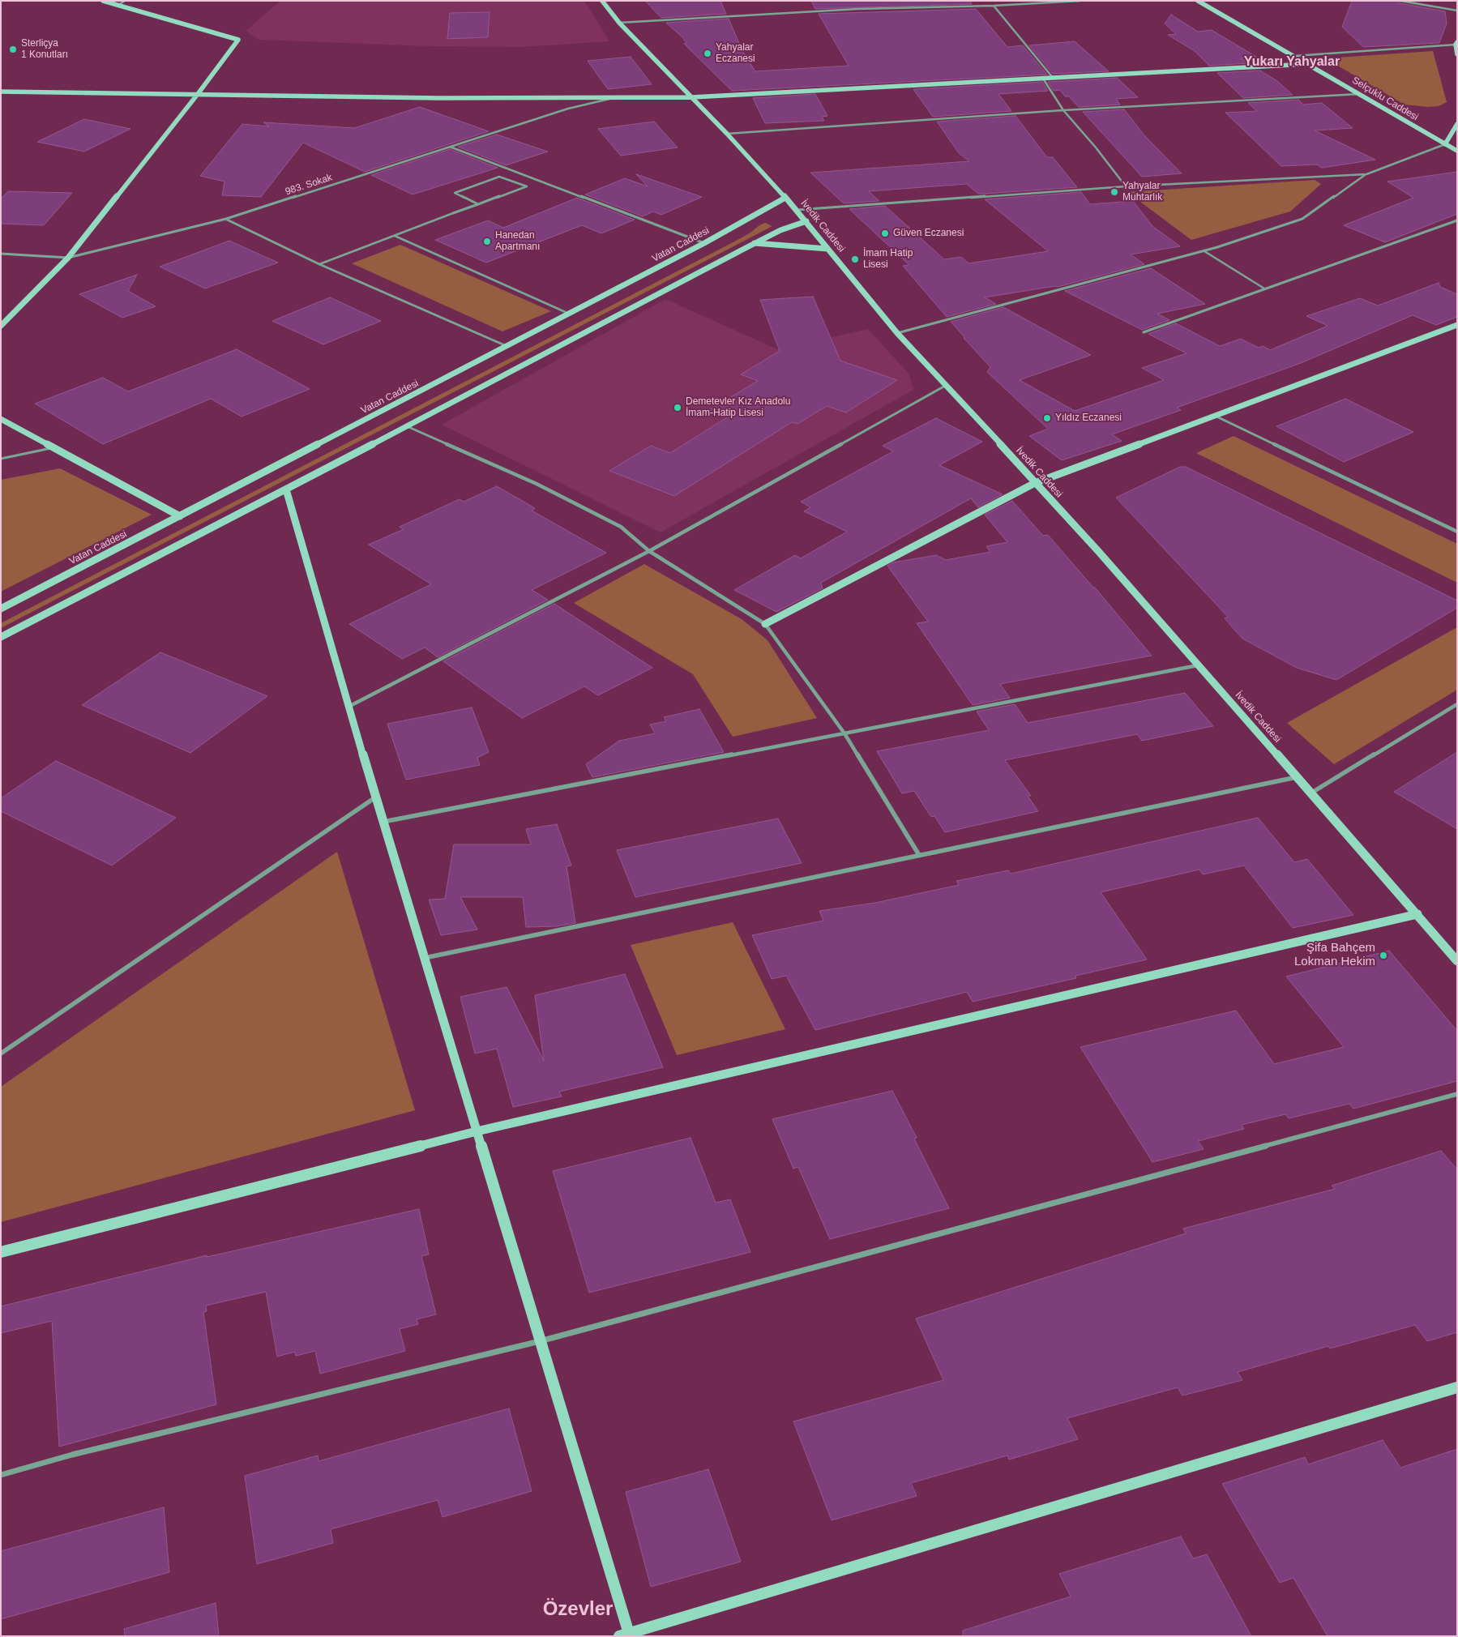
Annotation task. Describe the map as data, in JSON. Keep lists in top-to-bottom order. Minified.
{"streets":{"street":["Selçuklu Caddesi","983. Sokak","İvedik Caddesi","Vatan Caddesi"]},"crossings":[["İvedik Caddesi","Vatan Caddesi"]],"districts":["Yukarı Yahyalar","Özevler"],"places":["Sterliçya 1 Konutları","Yahyalar Eczanesi","Yahyalar Muhtarlık","Güven Eczanesi","Hanedan Apartmanı","İmam Hatip Lisesi","Demetevler Kız Anadolu İmam-Hatip Lisesi","Yıldız Eczanesi","Şifa Bahçem Lokman Hekim"]}
